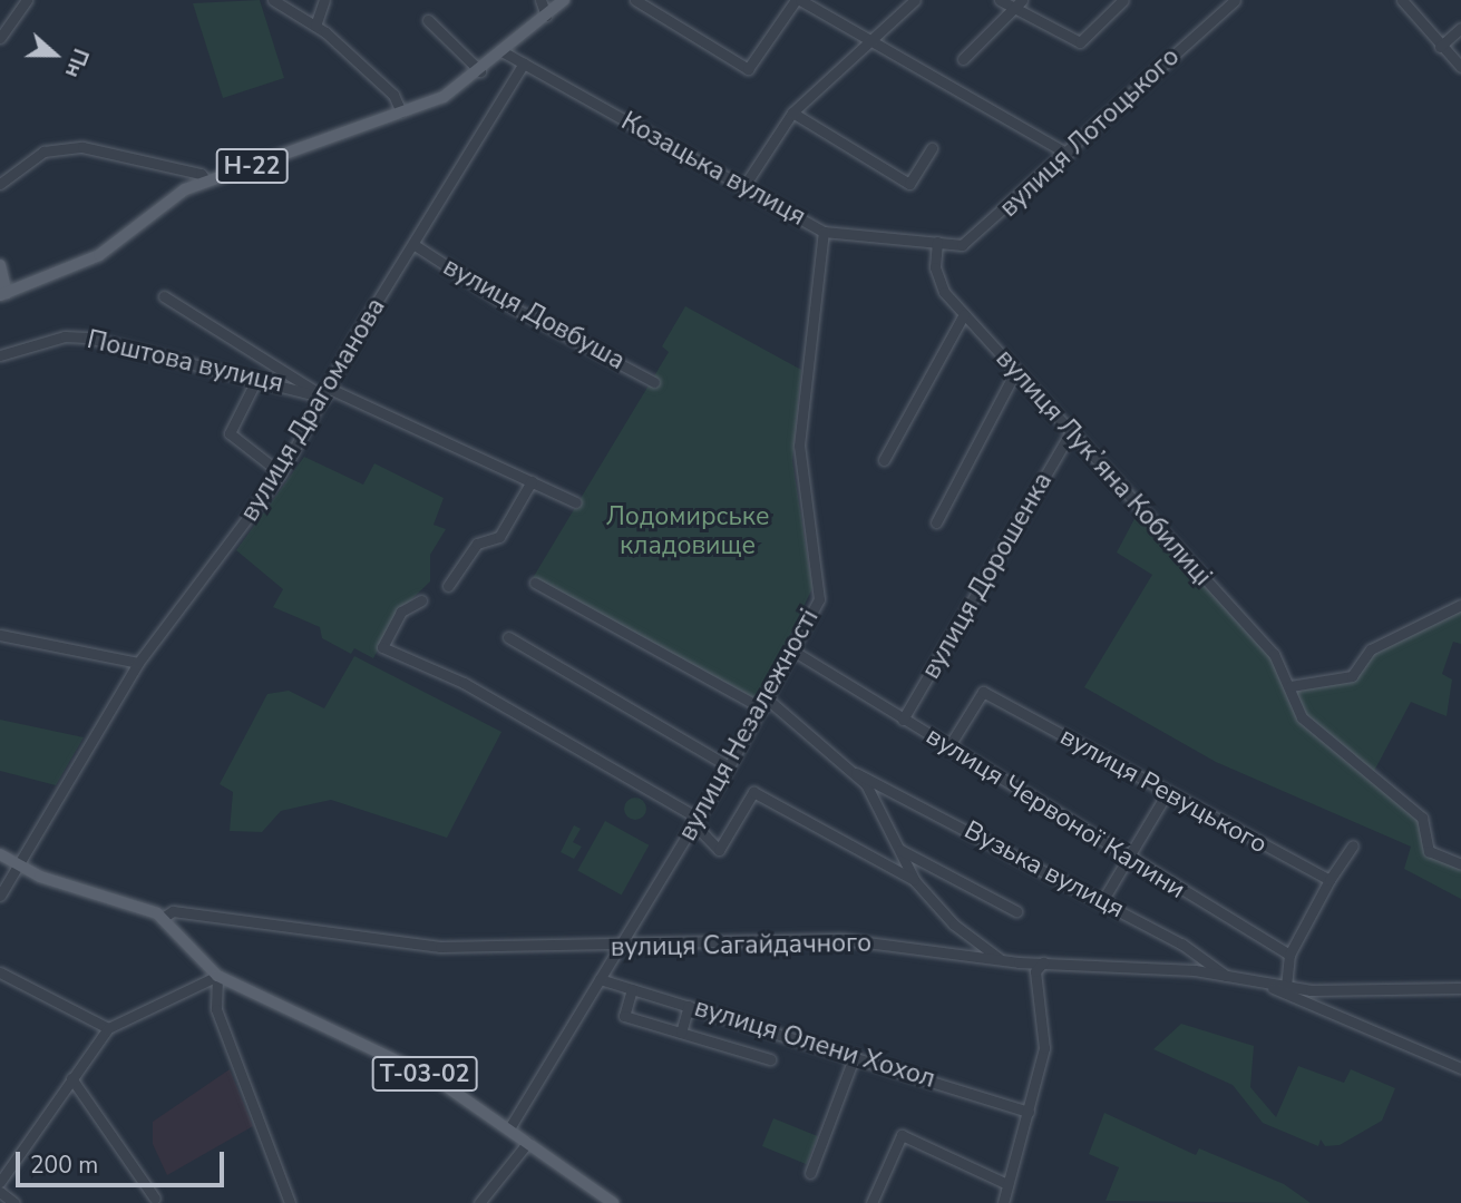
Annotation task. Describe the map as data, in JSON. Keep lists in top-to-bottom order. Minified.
{"streets":{"main road":["Н-22","Т-03-02"],"street":["вулиця Лотоцького","Козацька вулиця","вулиця Довбуша","Поштова вулиця","вулиця Драгоманова","вулиця Лукʼяна Кобилиці","вулиця Дорошенка","вулиця Незалежності","вулиця Ревуцького","вулиця Червоної Калини","Вузька вулиця","вулиця Сагайдачного","вулиця Олени Хохол"]},"crossings":[["вулиця Лотоцького","Козацька вулиця"],["вулиця Лотоцького","вулиця Лукʼяна Кобилиці"],["Н-22","Козацька вулиця"],["Козацька вулиця","вулиця Драгоманова"],["Козацька вулиця","вулиця Лукʼяна Кобилиці"],["Козацька вулиця","вулиця Незалежності"],["вулиця Довбуша","вулиця Драгоманова"],["Поштова вулиця","вулиця Драгоманова"],["вулиця Драгоманова","Т-03-02"],["вулиця Лукʼяна Кобилиці","вулиця Дорошенка"],["вулиця Дорошенка","вулиця Червоної Калини"],["вулиця Незалежності","вулиця Червоної Калини"],["вулиця Незалежності","вулиця Сагайдачного"],["вулиця Незалежності","вулиця Олени Хохол"],["вулиця Незалежності","Т-03-02"],["вулиця Ревуцького","вулиця Червоної Калини"],["Вузька вулиця","вулиця Сагайдачного"],["вулиця Сагайдачного","Т-03-02"]],"parks":["Лодомирське кладовище"],"scale_bar":"200 m","north":"right"}
